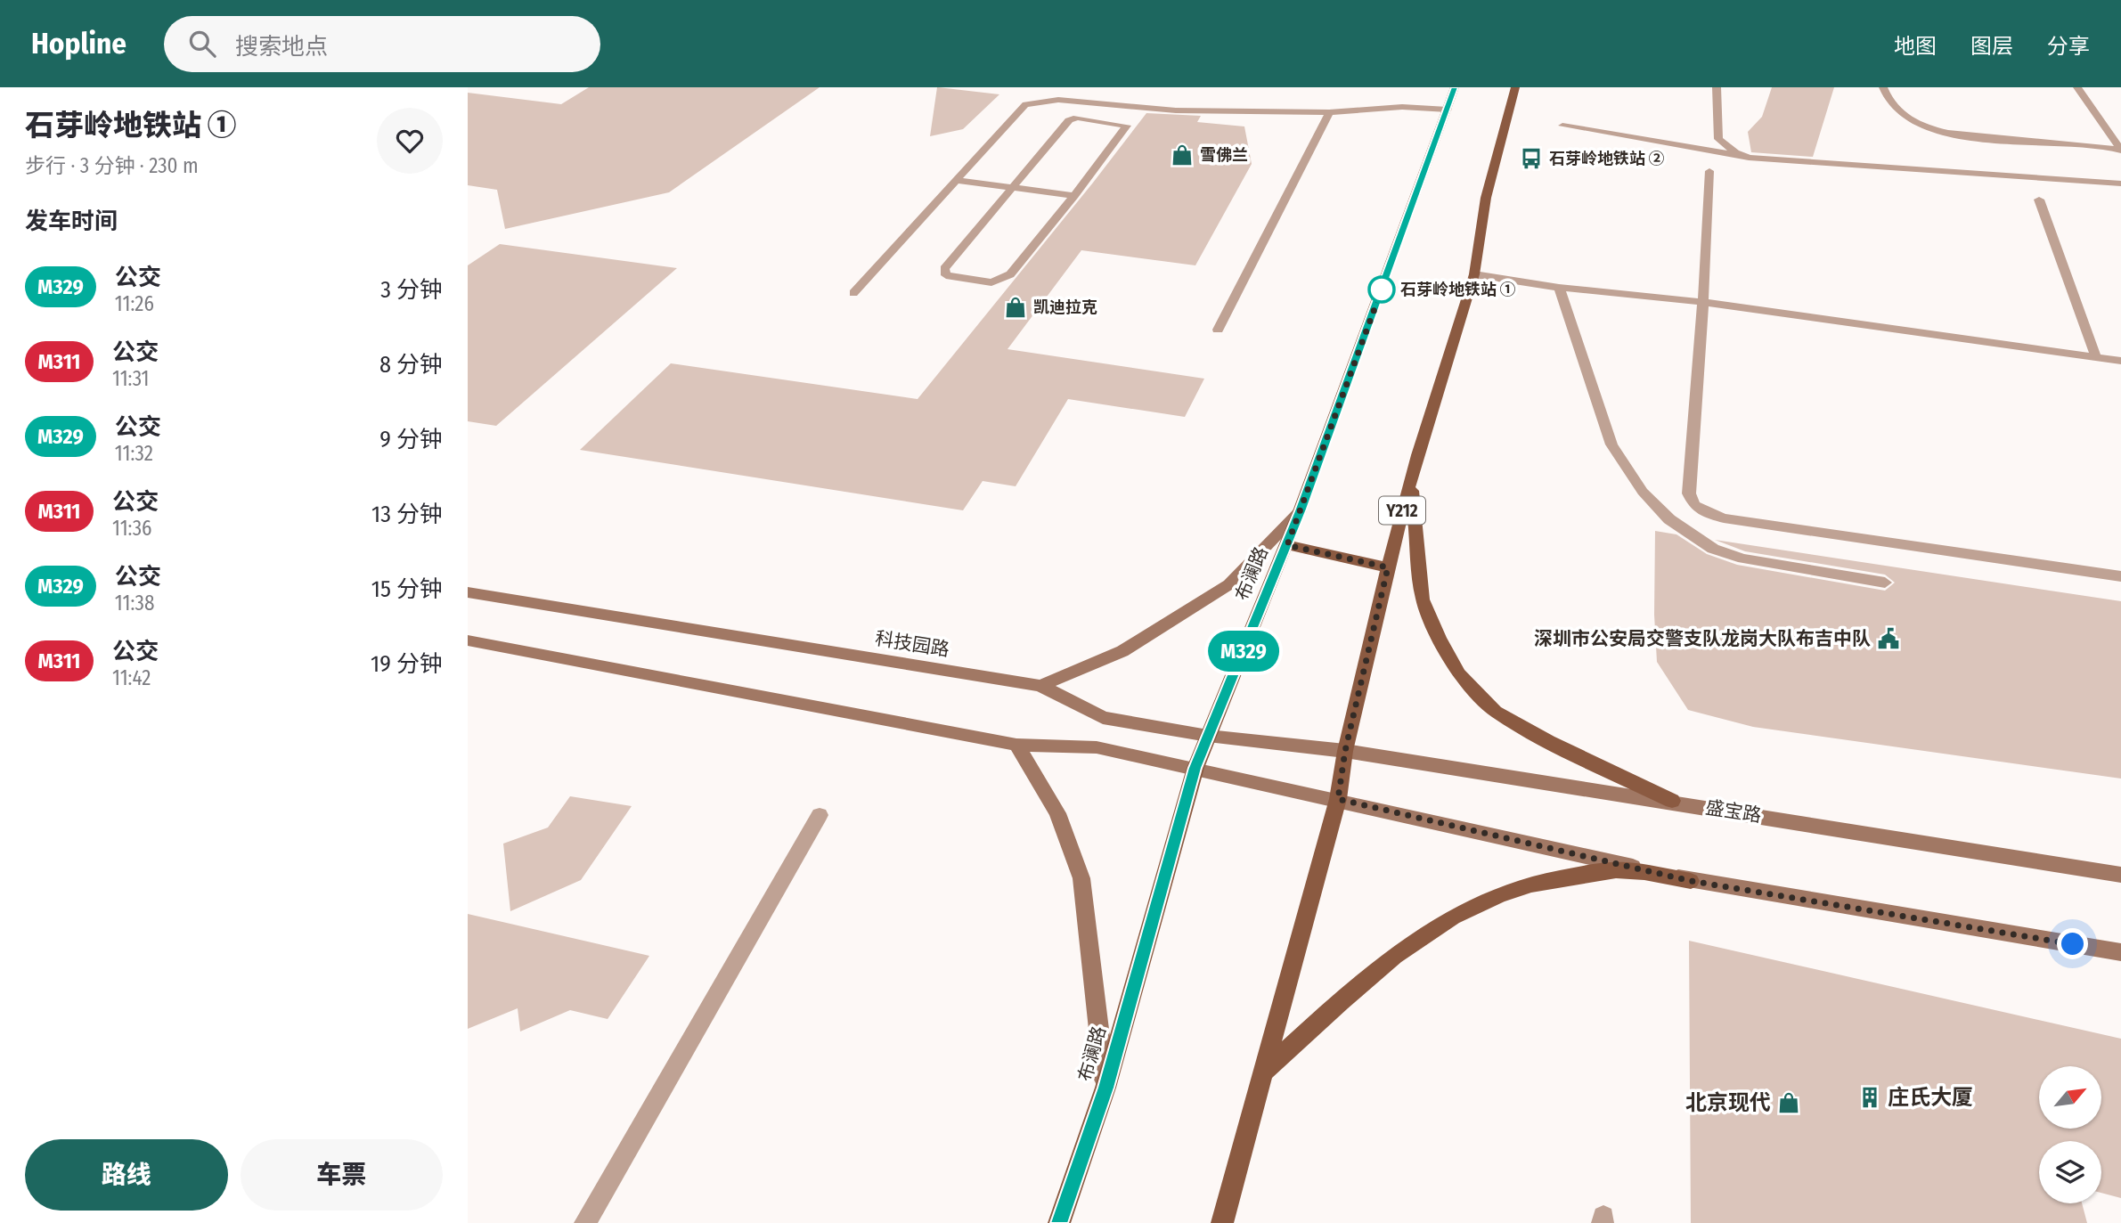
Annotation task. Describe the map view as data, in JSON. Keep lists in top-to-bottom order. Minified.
{"streets":{"main road":["Y212","布澜路","科技园路","盛宝路"]},"crossings":[["Y212","科技园路"],["Y212","盛宝路"],["布澜路","科技园路"],["科技园路","盛宝路"]],"places":{"shop":["雪佛兰","凯迪拉克","北京现代"],"bus stop":["石芽岭地铁站 ②"],"other":["石芽岭地铁站 ①"],"public building":["深圳市公安局交警支队龙岗大队布吉中队"],"building":["庄氏大厦"]},"lines":["bus line M329"],"north":"top right","page":{"header":"Hopline","search":"搜索地点","nav":["地图","图层","分享"],"heading":[["石芽岭地铁站 ①","步行 · 3 分钟 · 230 m"],"发车时间"],"on_map":"M329","list":[{"mark":"M329","name":"公交","note":"11:26","value":"3 分钟"},{"mark":"M311","name":"公交","note":"11:31","value":"8 分钟"},{"mark":"M329","name":"公交","note":"11:32","value":"9 分钟"},{"mark":"M311","name":"公交","note":"11:36","value":"13 分钟"},{"mark":"M329","name":"公交","note":"11:38","value":"15 分钟"},{"mark":"M311","name":"公交","note":"11:42","value":"19 分钟"}],"buttons":["路线","车票"]}}
